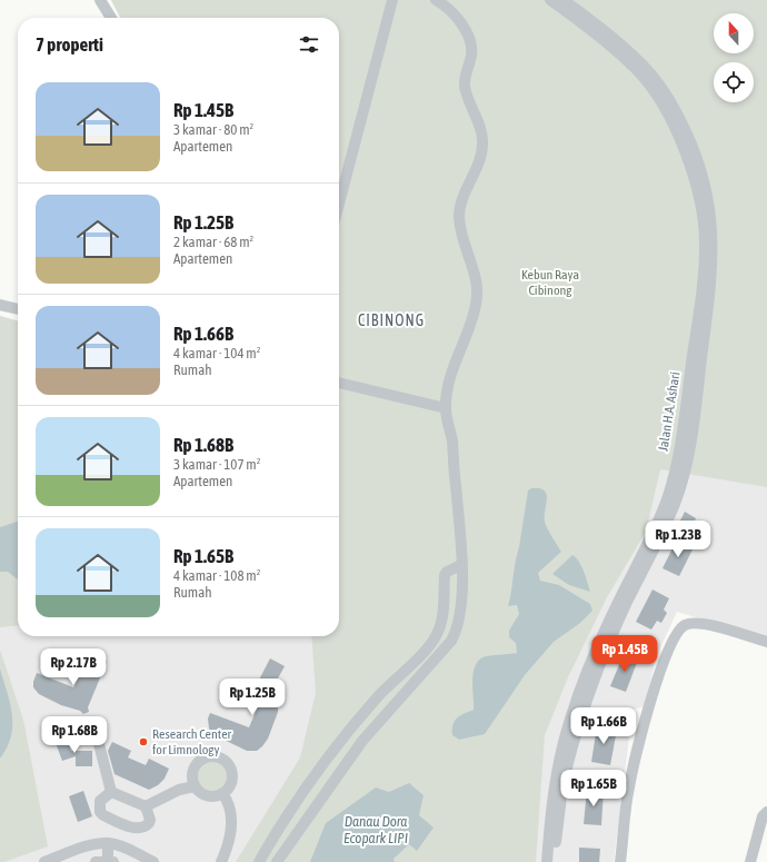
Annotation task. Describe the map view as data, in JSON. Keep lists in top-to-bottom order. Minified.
{"streets":{"street":["Jalan H.A. Ashari"]},"districts":["CIBINONG"],"water":["Danau Dora Ecopark LIPI"],"parks":["Kebun Raya Cibinong"],"places":["Research Center for Limnology"],"north":"top","page":{"heading":"7 properti","list":[{"name":"Rp 1.45B","note":"3 kamar · 80 m² · Apartemen"},{"name":"Rp 1.25B","note":"2 kamar · 68 m² · Apartemen"},{"name":"Rp 1.66B","note":"4 kamar · 104 m² · Rumah"},{"name":"Rp 1.68B","note":"3 kamar · 107 m² · Apartemen"},{"name":"Rp 1.65B","note":"4 kamar · 108 m² · Rumah"}],"price":["Rp 1.23B","Rp 1.45B","Rp 2.17B","Rp 1.25B","Rp 1.66B","Rp 1.68B","Rp 1.65B"]}}
